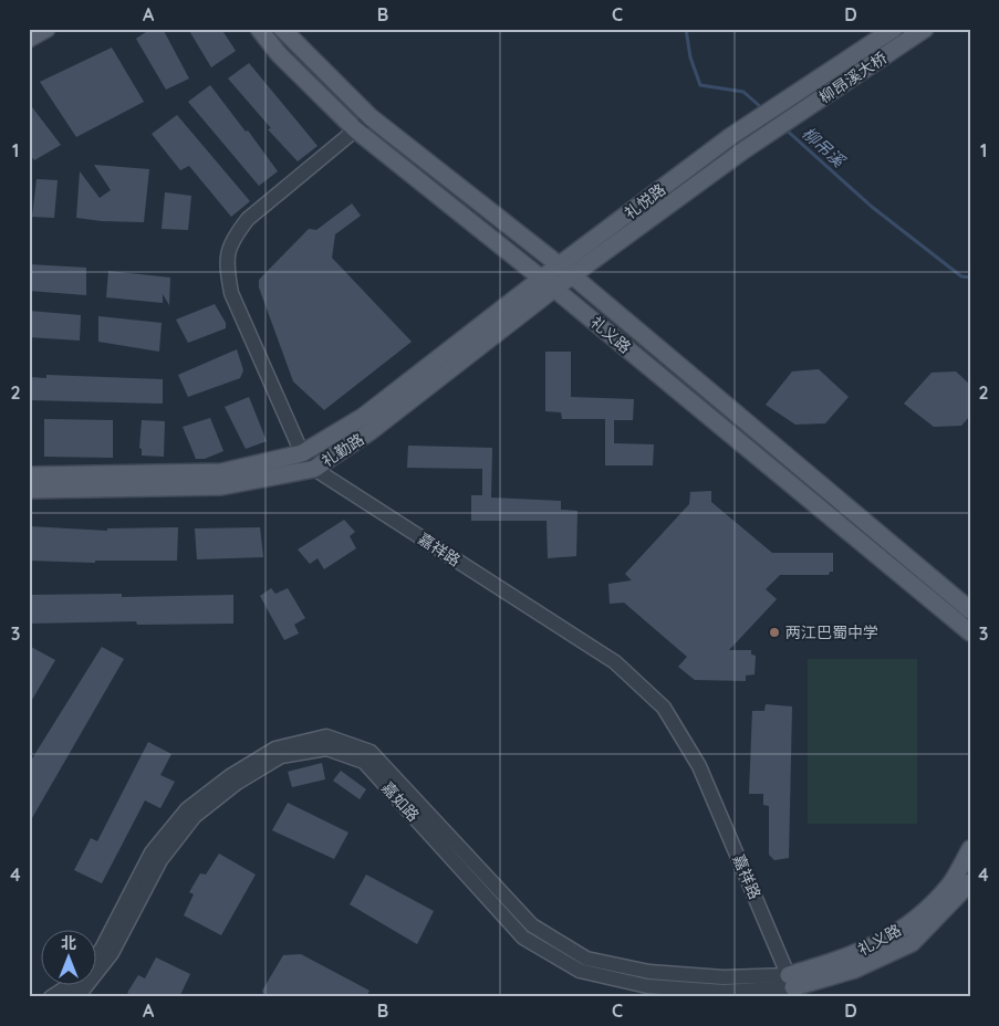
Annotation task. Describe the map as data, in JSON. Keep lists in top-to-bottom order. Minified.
{"streets":{"main road":["柳昂溪大桥","礼悦路","礼义路","礼勤路"],"street":["嘉祥路","嘉如路"]},"crossings":[["柳昂溪大桥","礼悦路"],["礼悦路","礼义路"],["礼悦路","礼勤路"],["礼义路","礼勤路"],["礼义路","嘉祥路"],["礼义路","嘉如路"],["礼勤路","嘉祥路"],["嘉祥路","嘉如路"]],"water":["柳吊溪"],"places":["两江巴蜀中学"],"north":"top","grid":{"columns":["A","B","C","D"],"rows":["1","2","3","4"]}}
